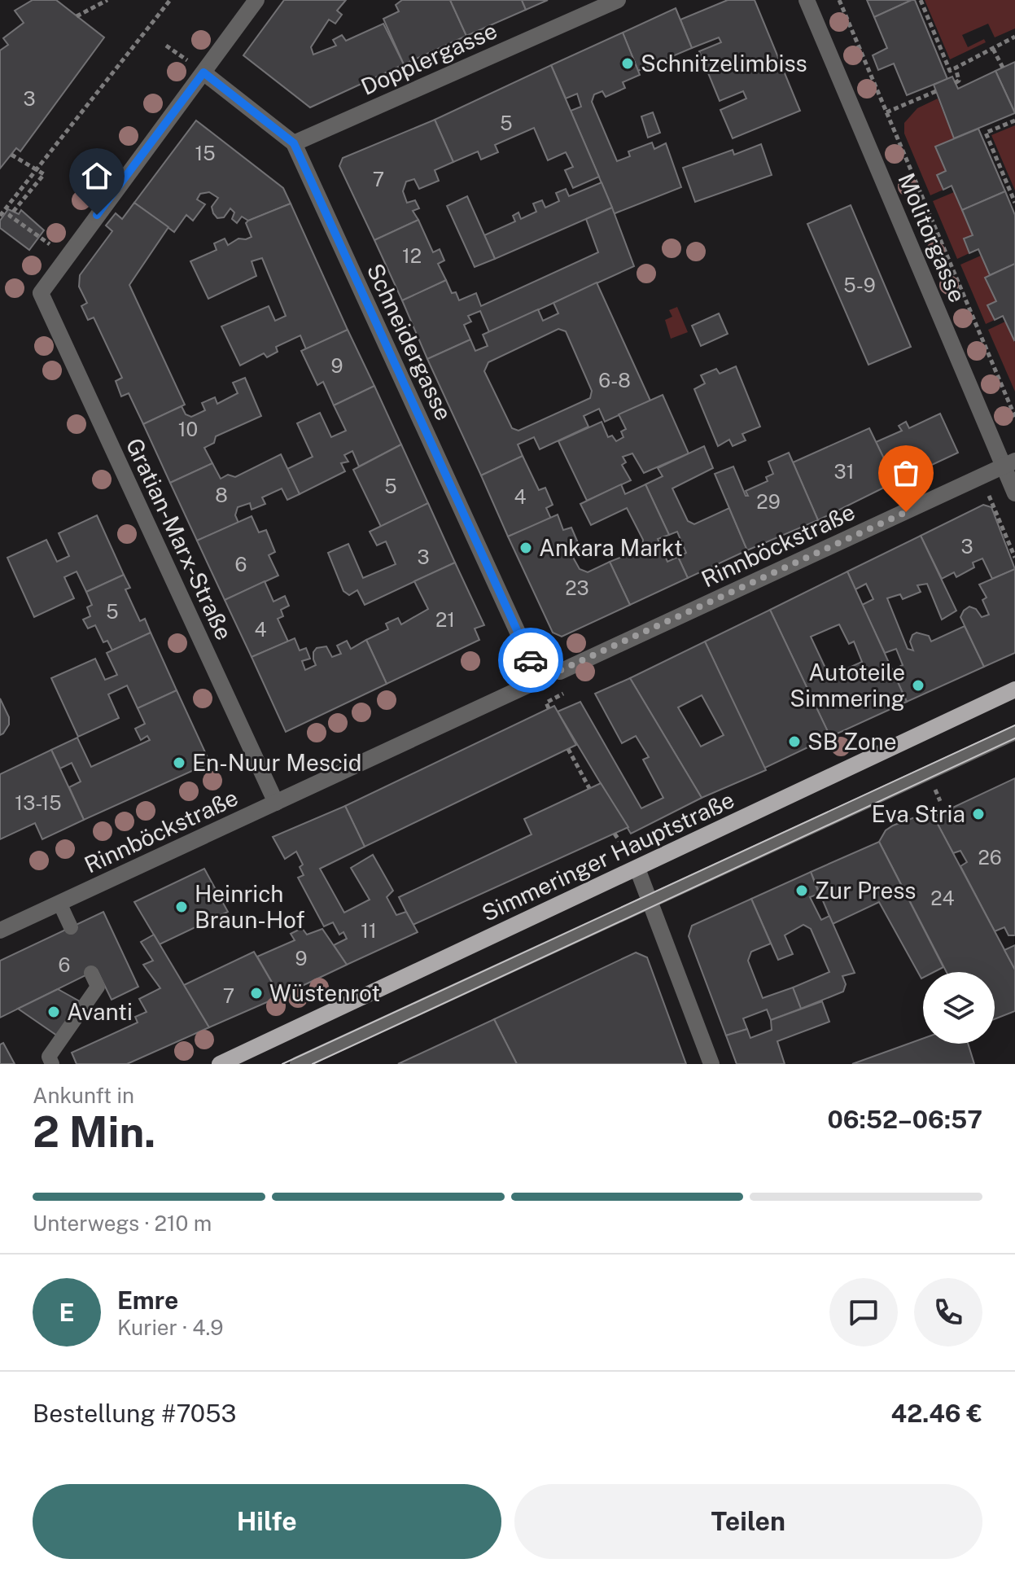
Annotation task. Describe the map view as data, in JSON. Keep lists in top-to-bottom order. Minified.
{"streets":{"main road":["Simmeringer Hauptstraße"],"street":["Dopplergasse","Molitorgasse","Schneidergasse","Gratian-Marx-Straße","Rinnböckstraße"]},"crossings":[["Dopplergasse","Schneidergasse"],["Molitorgasse","Rinnböckstraße"],["Schneidergasse","Rinnböckstraße"],["Gratian-Marx-Straße","Rinnböckstraße"]],"places":["Schnitzelimbiss","Ankara Markt","Autoteile Simmering","SB Zone","En-Nuur Mescid","Eva Stria","Zur Press","Heinrich Braun-Hof","Wüstenrot","Avanti"],"house_numbers":["3","5","15","7","12","5-9","9","6-8","10","31","5","8","4","29","3","3","6","23","5","21","4","13-15","26","24","11","9","6","7"],"page":{"heading":["2 Min.","Ankunft in","06:52–06:57"],"panel":["Emre","Kurier · 4.9","Bestellung #7053","42.46 €"],"bar":"Unterwegs · 210 m","round":"E","buttons":["Hilfe","Teilen"]}}
